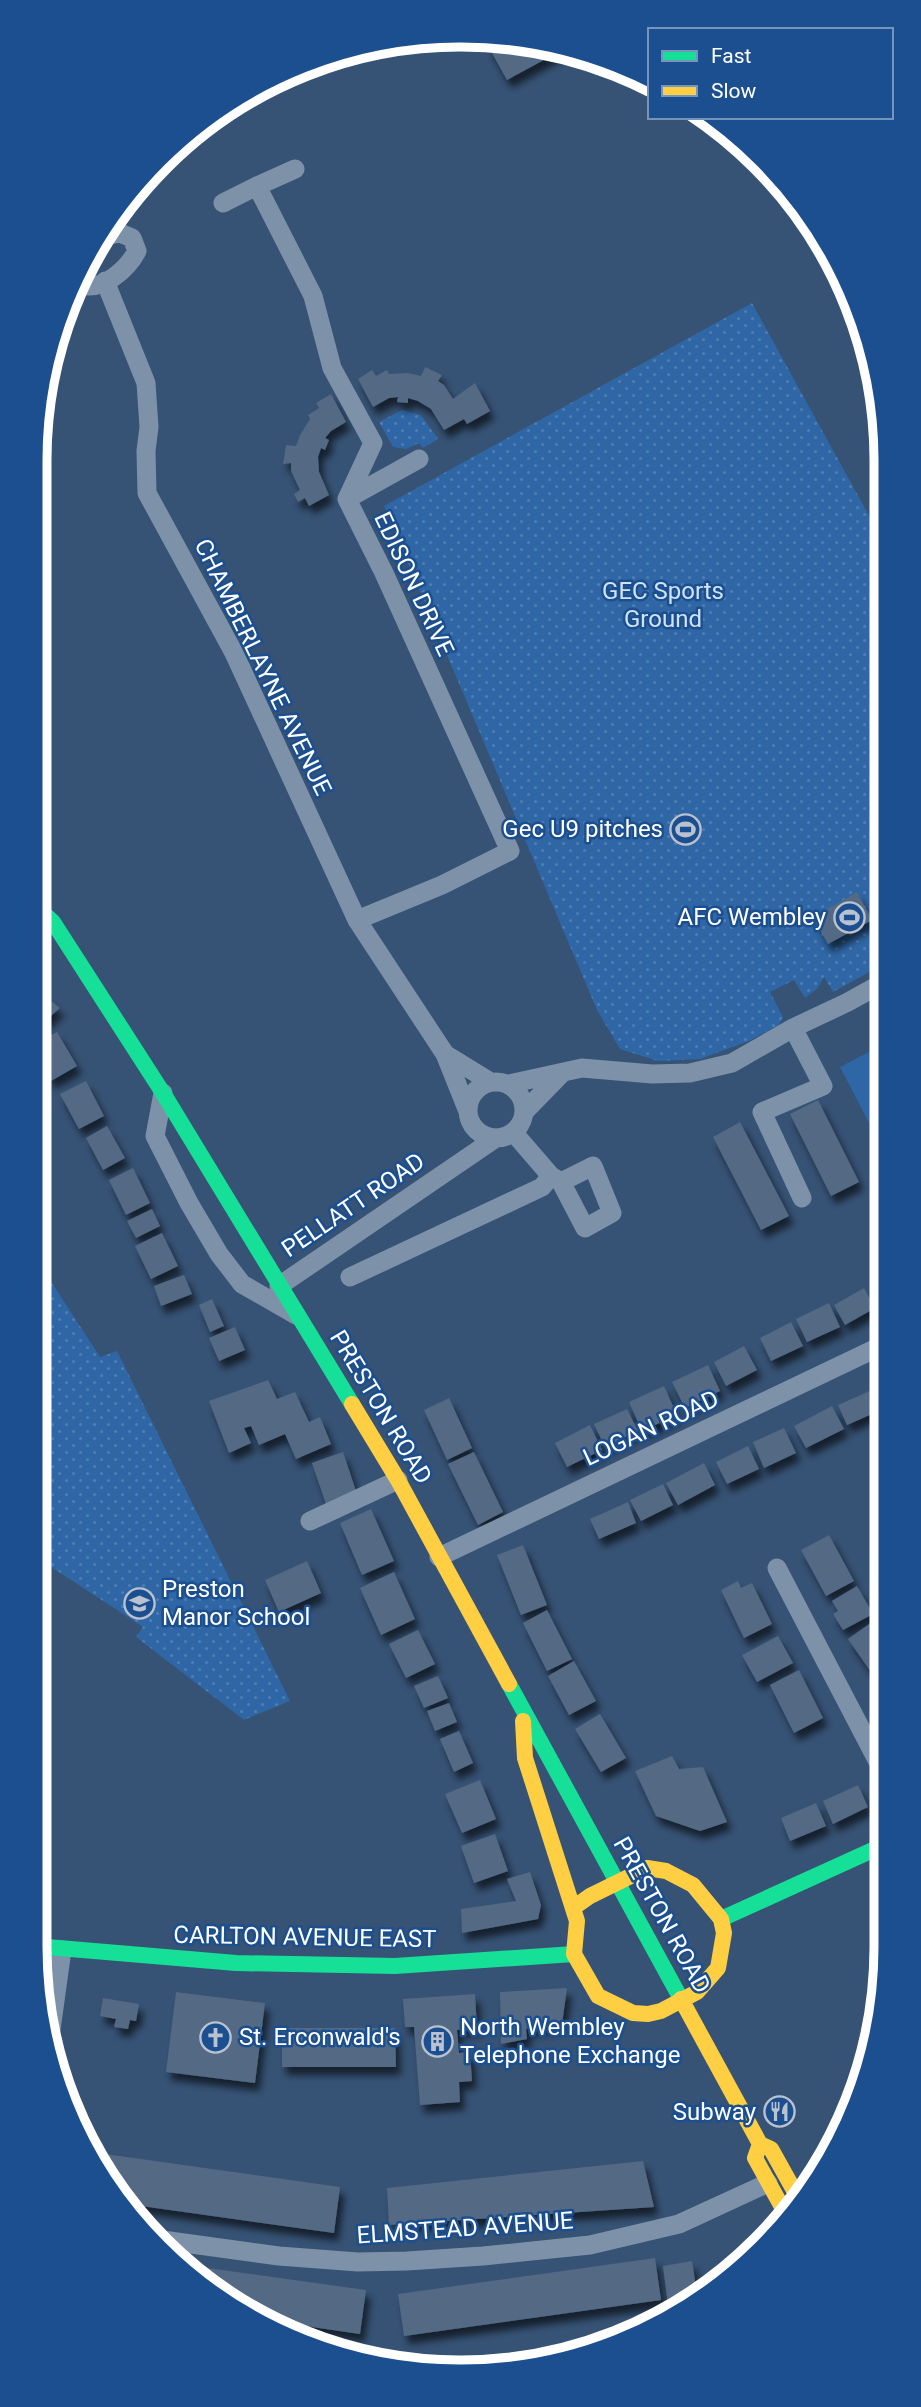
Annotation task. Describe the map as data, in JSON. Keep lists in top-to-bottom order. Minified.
{"streets":{"street":["EDISON DRIVE","CHAMBERLAYNE AVENUE","PELLATT ROAD","PRESTON ROAD","LOGAN ROAD","CARLTON AVENUE EAST","ELMSTEAD AVENUE"]},"crossings":[["EDISON DRIVE","CHAMBERLAYNE AVENUE"],["CHAMBERLAYNE AVENUE","PELLATT ROAD"],["PELLATT ROAD","PRESTON ROAD"],["PRESTON ROAD","LOGAN ROAD"],["PRESTON ROAD","ELMSTEAD AVENUE"]],"parks":["GEC Sports Ground"],"places":{"sports":["Gec U9 pitches","AFC Wembley"],"school or university":["Preston Manor School"],"church":["St. Erconwald's"],"building":["North Wembley Telephone Exchange"],"restaurant":["Subway"]},"legend":["Fast","Slow"]}
